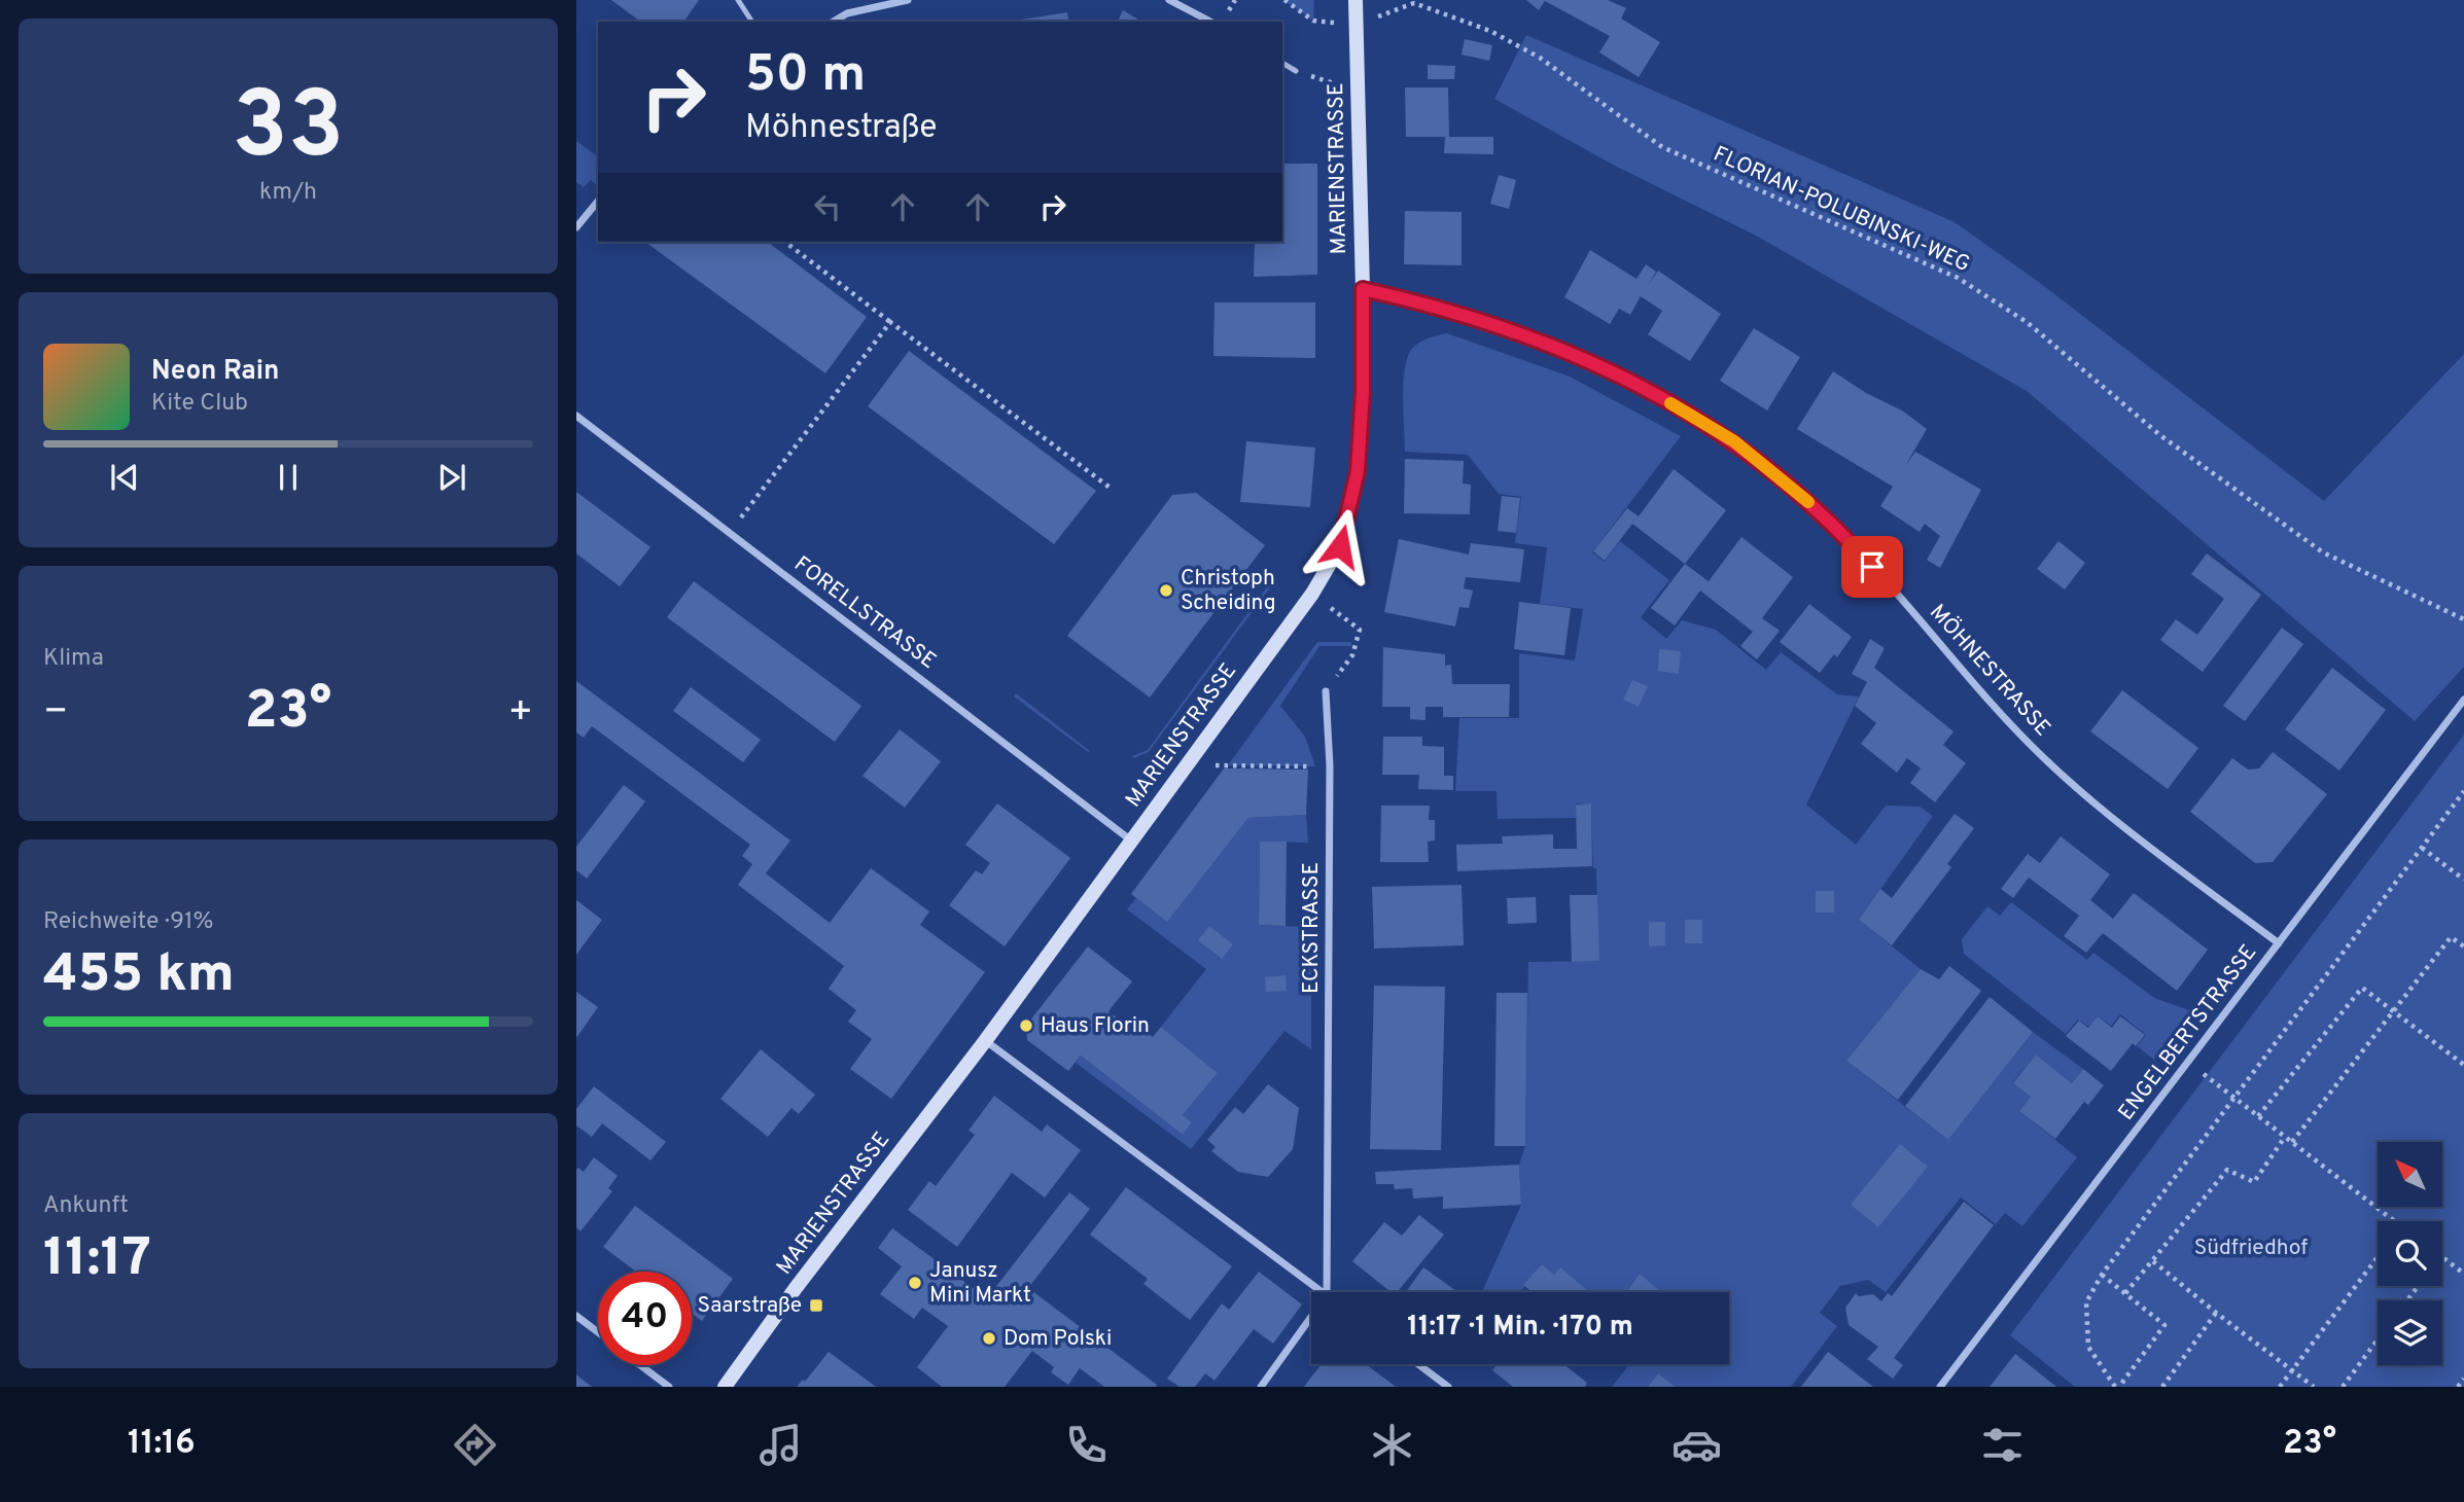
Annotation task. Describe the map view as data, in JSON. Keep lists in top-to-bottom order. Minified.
{"streets":{"street":["MARIENSTRASSE","FORELLSTRASSE","MÖHNESTRASSE","ECKSTRASSE","ENGELBERTSTRASSE"],"path":["FLORIAN-POLUBINSKI-WEG"]},"crossings":[["MARIENSTRASSE","FLORIAN-POLUBINSKI-WEG"],["MARIENSTRASSE","FORELLSTRASSE"],["MARIENSTRASSE","MÖHNESTRASSE"],["MÖHNESTRASSE","ENGELBERTSTRASSE"]],"parks":["Südfriedhof"],"places":{"other":["Christoph Scheiding","Haus Florin","Janusz Mini Markt","Dom Polski"],"transit":["Saarstraße"]},"north":"top left","page":{"tile":[["33","km/h"],"Klima",["Reichweite · 91%","455 km"],["Ankunft","11:17"]],"turn":["50 m","Möhnestraße"],"song":["Neon Rain","Kite Club"],"heat":["−","23°","+"],"limit":"40","trip":"11:17 · 1 Min. · 170 m","tabs":["11:16","23°"]}}
